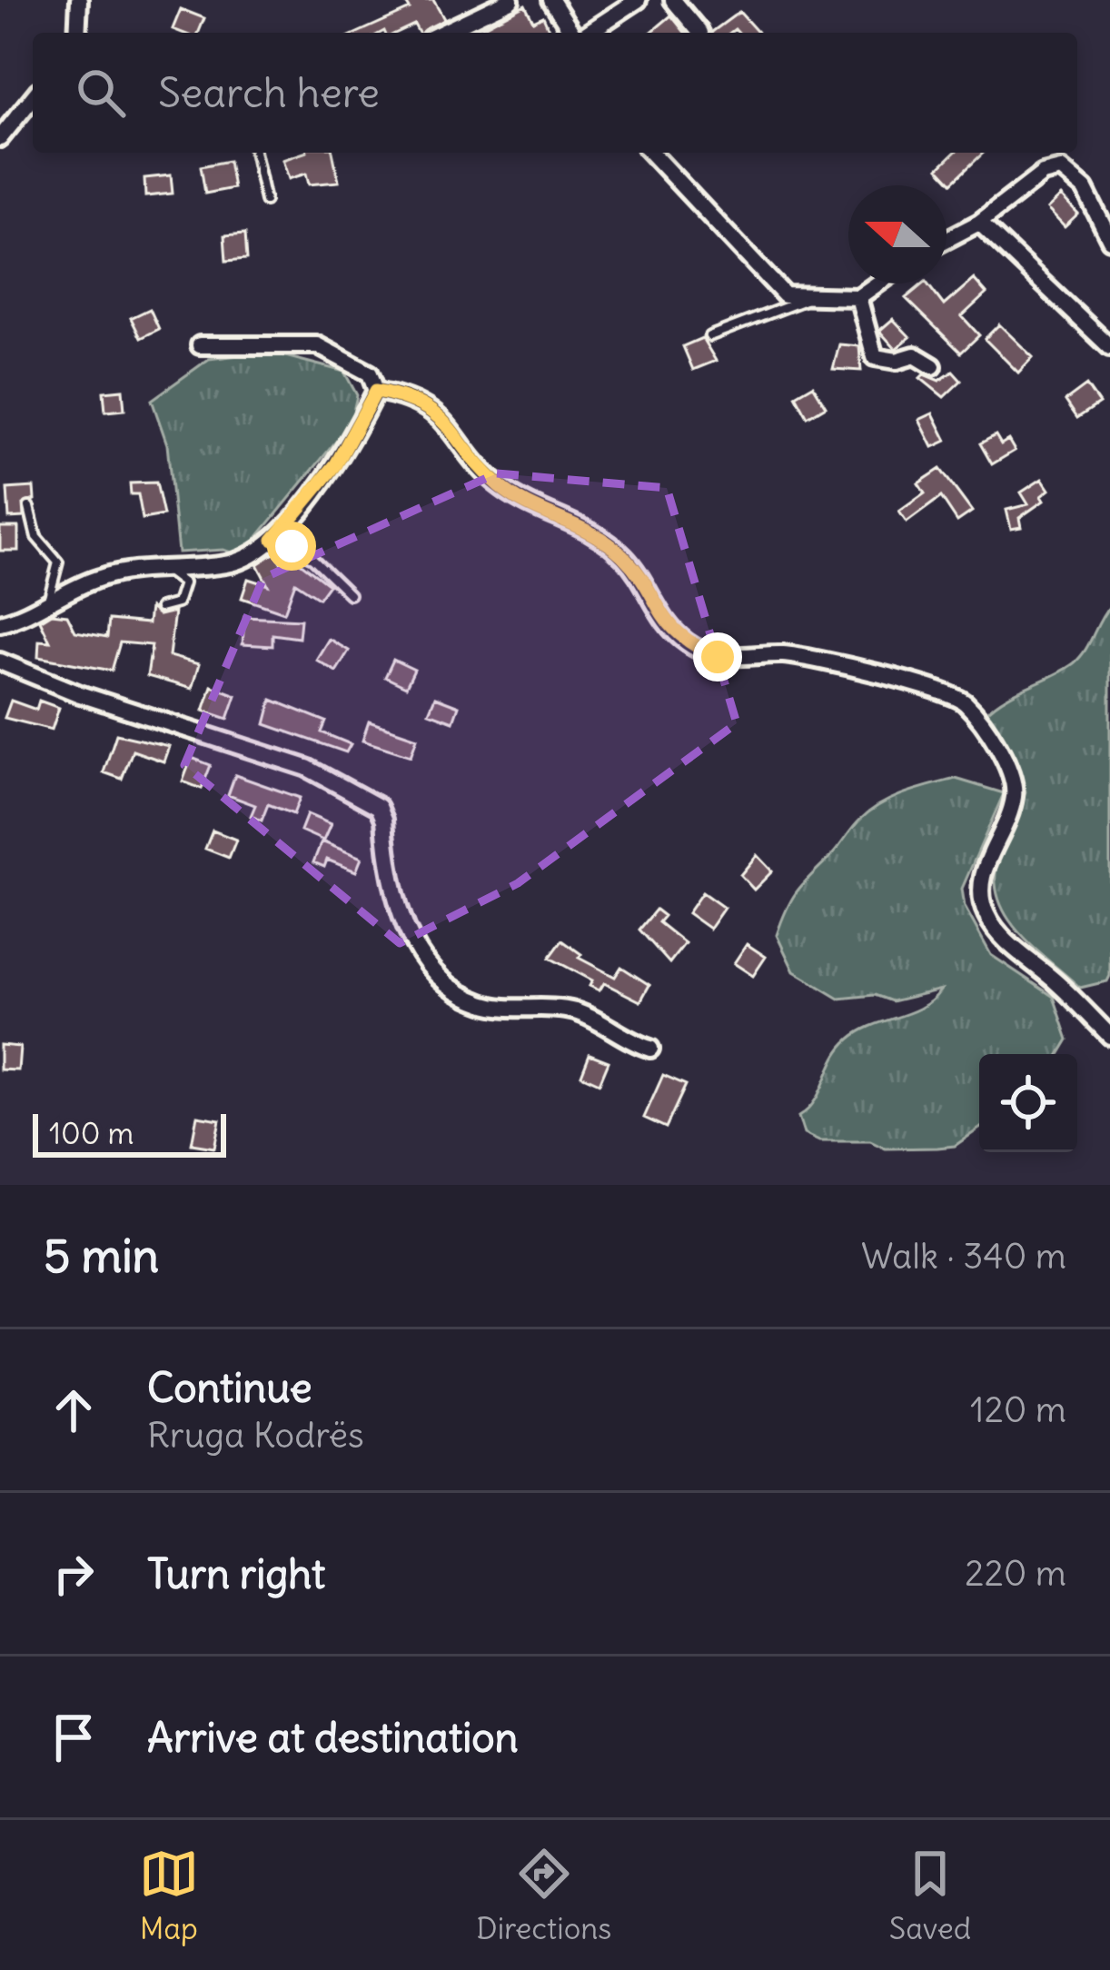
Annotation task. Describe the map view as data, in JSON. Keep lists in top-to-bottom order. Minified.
{"scale_bar":"100 m","north":"left","page":{"search":"Search here","scale":"100 m","heading":["5 min","Walk · 340 m"],"list":[["Continue","Rruga Kodrës","120 m"],["Turn right","220 m"],"Arrive at destination"],"nav":["Map","Directions","Saved"]}}
